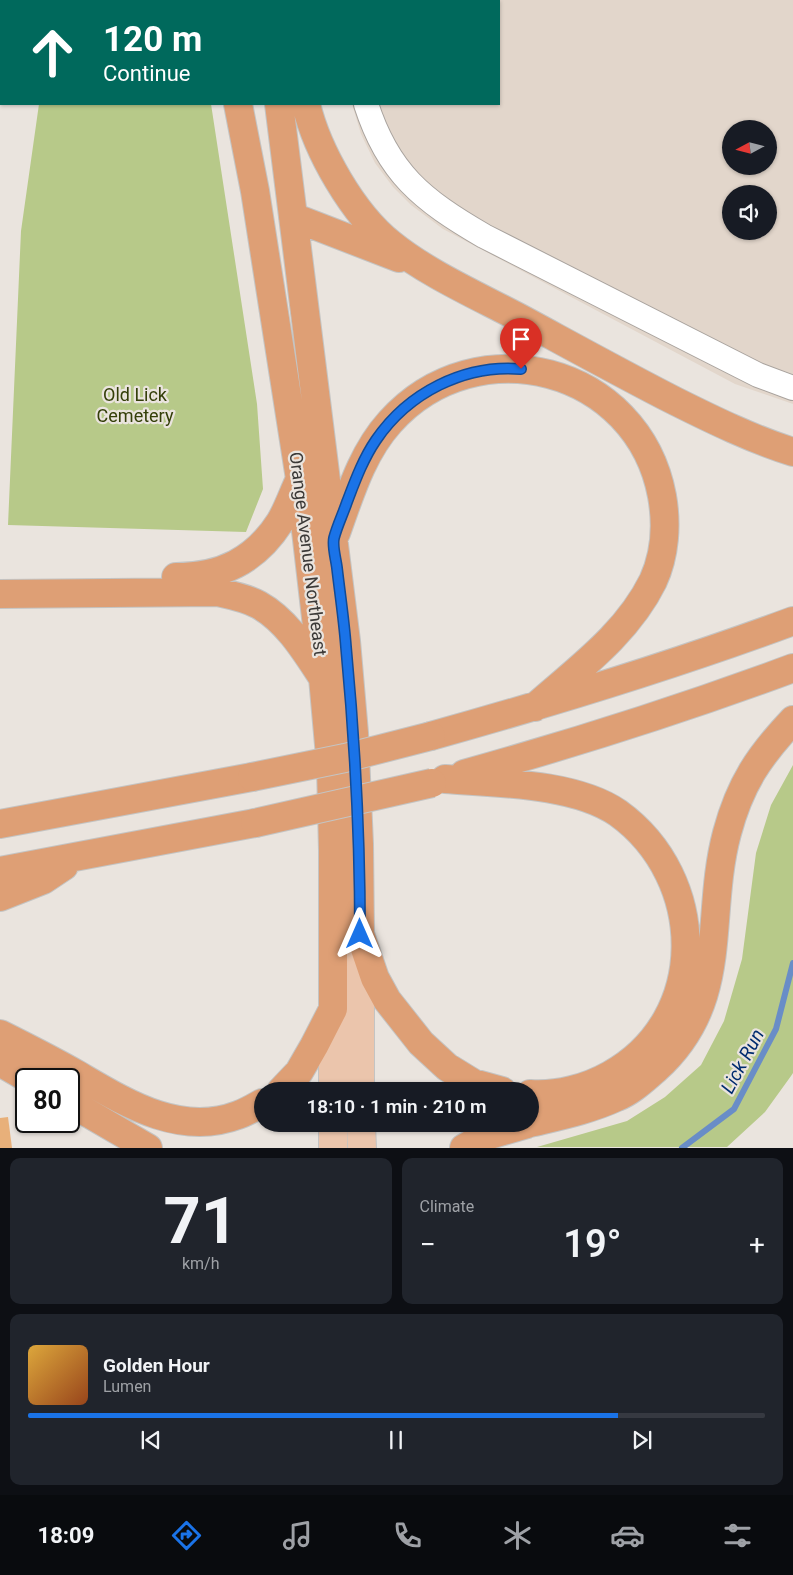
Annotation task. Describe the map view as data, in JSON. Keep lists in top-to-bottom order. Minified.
{"streets":{"highway":["Orange Avenue Northeast"]},"water":["Lick Run"],"parks":["Old Lick Cemetery"],"north":"left","page":{"turn":["120 m","Continue"],"limit":"80","trip":"18:10 · 1 min · 210 m","tile":[["71","km/h"],"Climate"],"heat":["−","19°","+"],"song":["Golden Hour","Lumen"],"tabs":"18:09"}}
